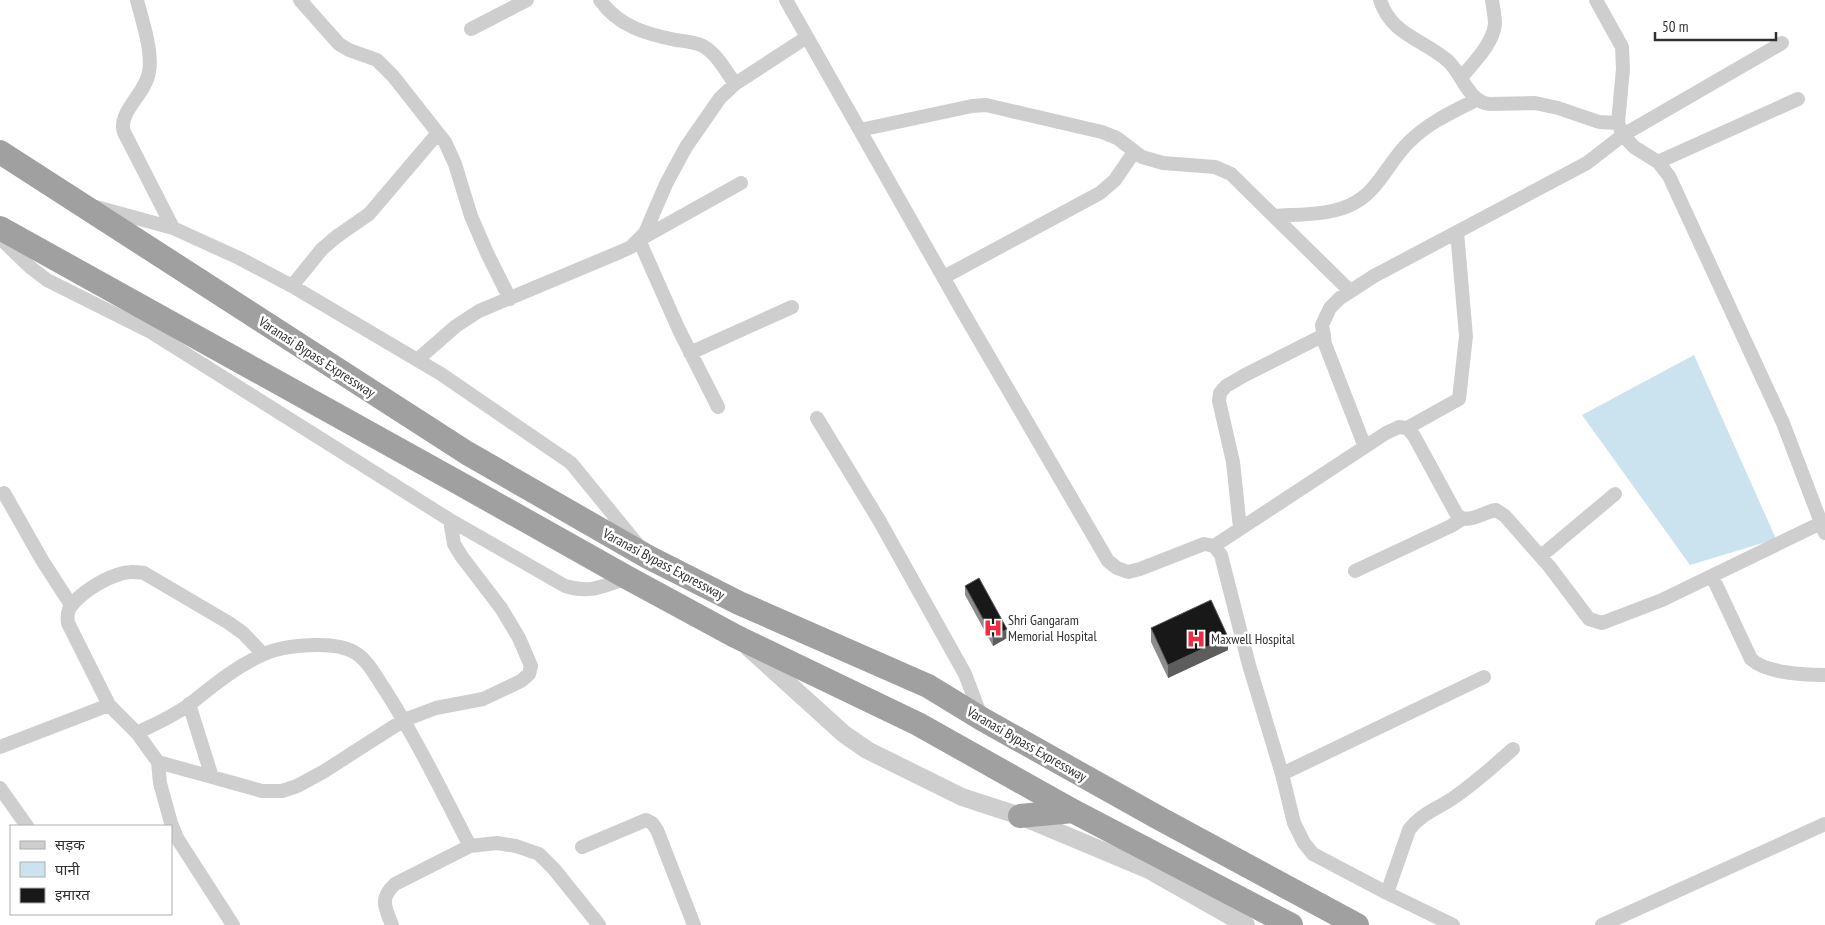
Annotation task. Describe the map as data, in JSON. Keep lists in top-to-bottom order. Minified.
{"streets":{"highway":["Varanasi Bypass Expressway"]},"places":{"hospital":["Shri Gangaram Memorial Hospital","Maxwell Hospital"]},"legend":["सड़क","पानी","इमारत"],"scale_bar":"50 m"}
